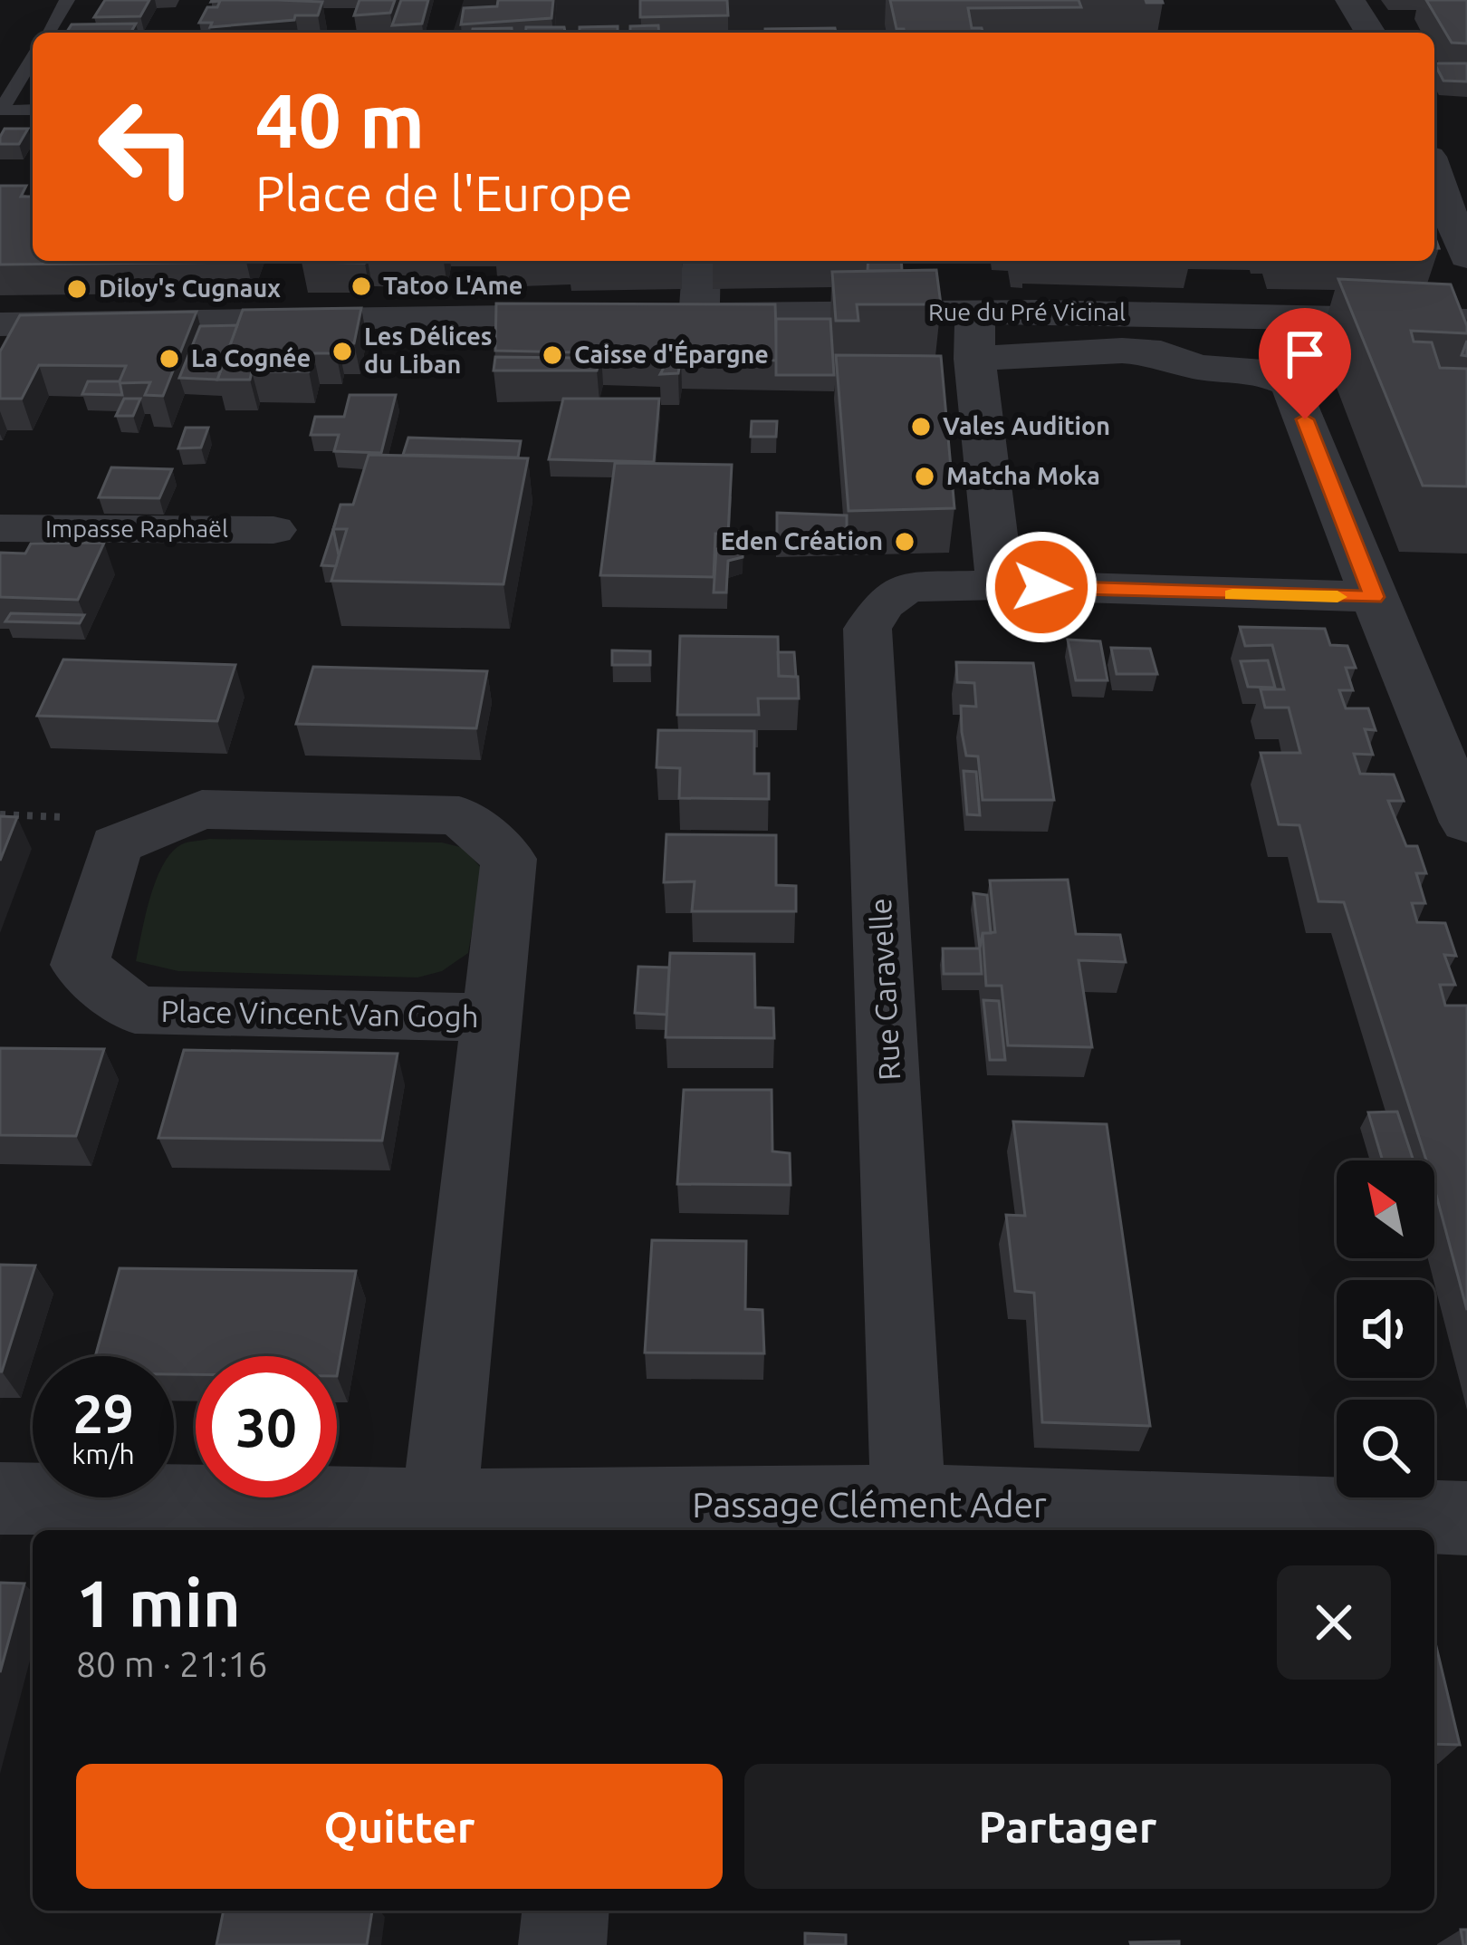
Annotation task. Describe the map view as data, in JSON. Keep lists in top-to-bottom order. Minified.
{"streets":{"street":["Rue du Pré Vicinal","Impasse Raphaël","Rue Caravelle","Place Vincent Van Gogh","Passage Clément Ader"]},"crossings":[["Rue Caravelle","Passage Clément Ader"],["Place Vincent Van Gogh","Passage Clément Ader"]],"places":["Tatoo L'Ame","Diloy's Cugnaux","Les Délices du Liban","Caisse d'Épargne","La Cognée","Vales Audition","Matcha Moka","Eden Création"],"north":"top left","page":{"turn":["40 m","Place de l'Europe"],"speed":"29 km/h","limit":"30","heading":["1 min","80 m · 21:16"],"buttons":["Quitter","Partager"]}}
